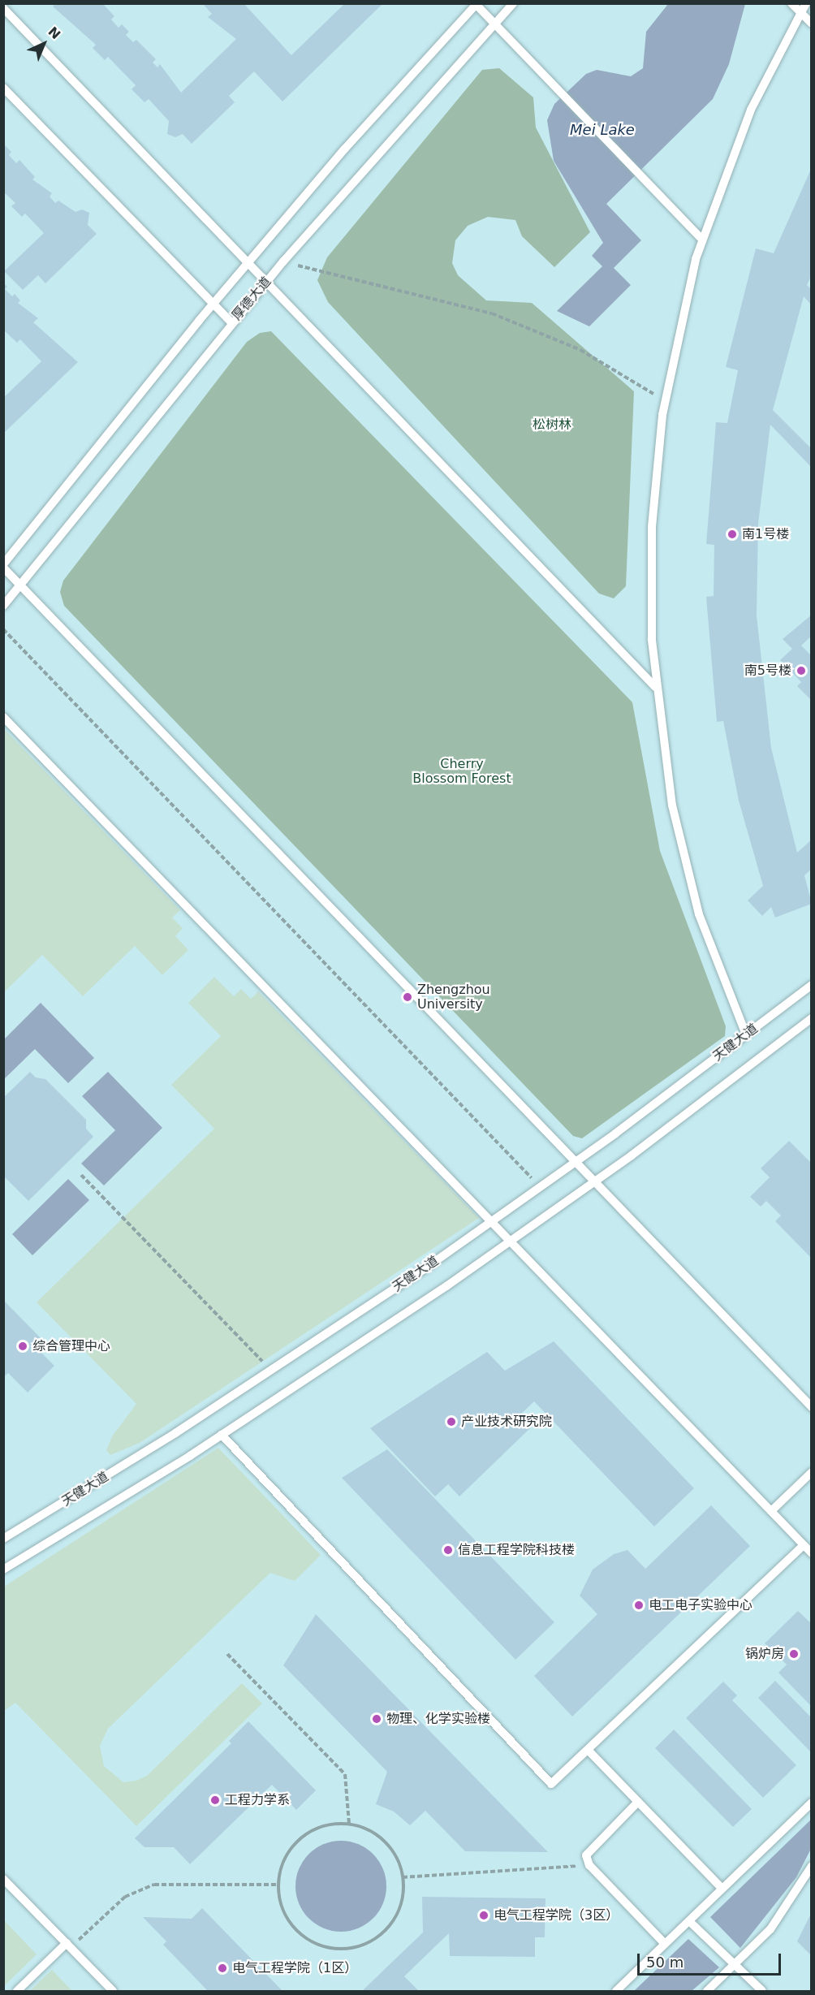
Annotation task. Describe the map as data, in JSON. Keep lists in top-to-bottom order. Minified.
{"streets":{"lane":["厚德大道","天健大道"]},"water":["Mei Lake"],"parks":["松树林","Cherry Blossom Forest"],"places":["南1号楼","南5号楼","Zhengzhou University","综合管理中心","产业技术研究院","信息工程学院科技楼","电工电子实验中心","锅炉房","物理、化学实验楼","工程力学系","电气工程学院（3区）","电气工程学院（1区）"],"scale_bar":"50 m","north":"top right"}
